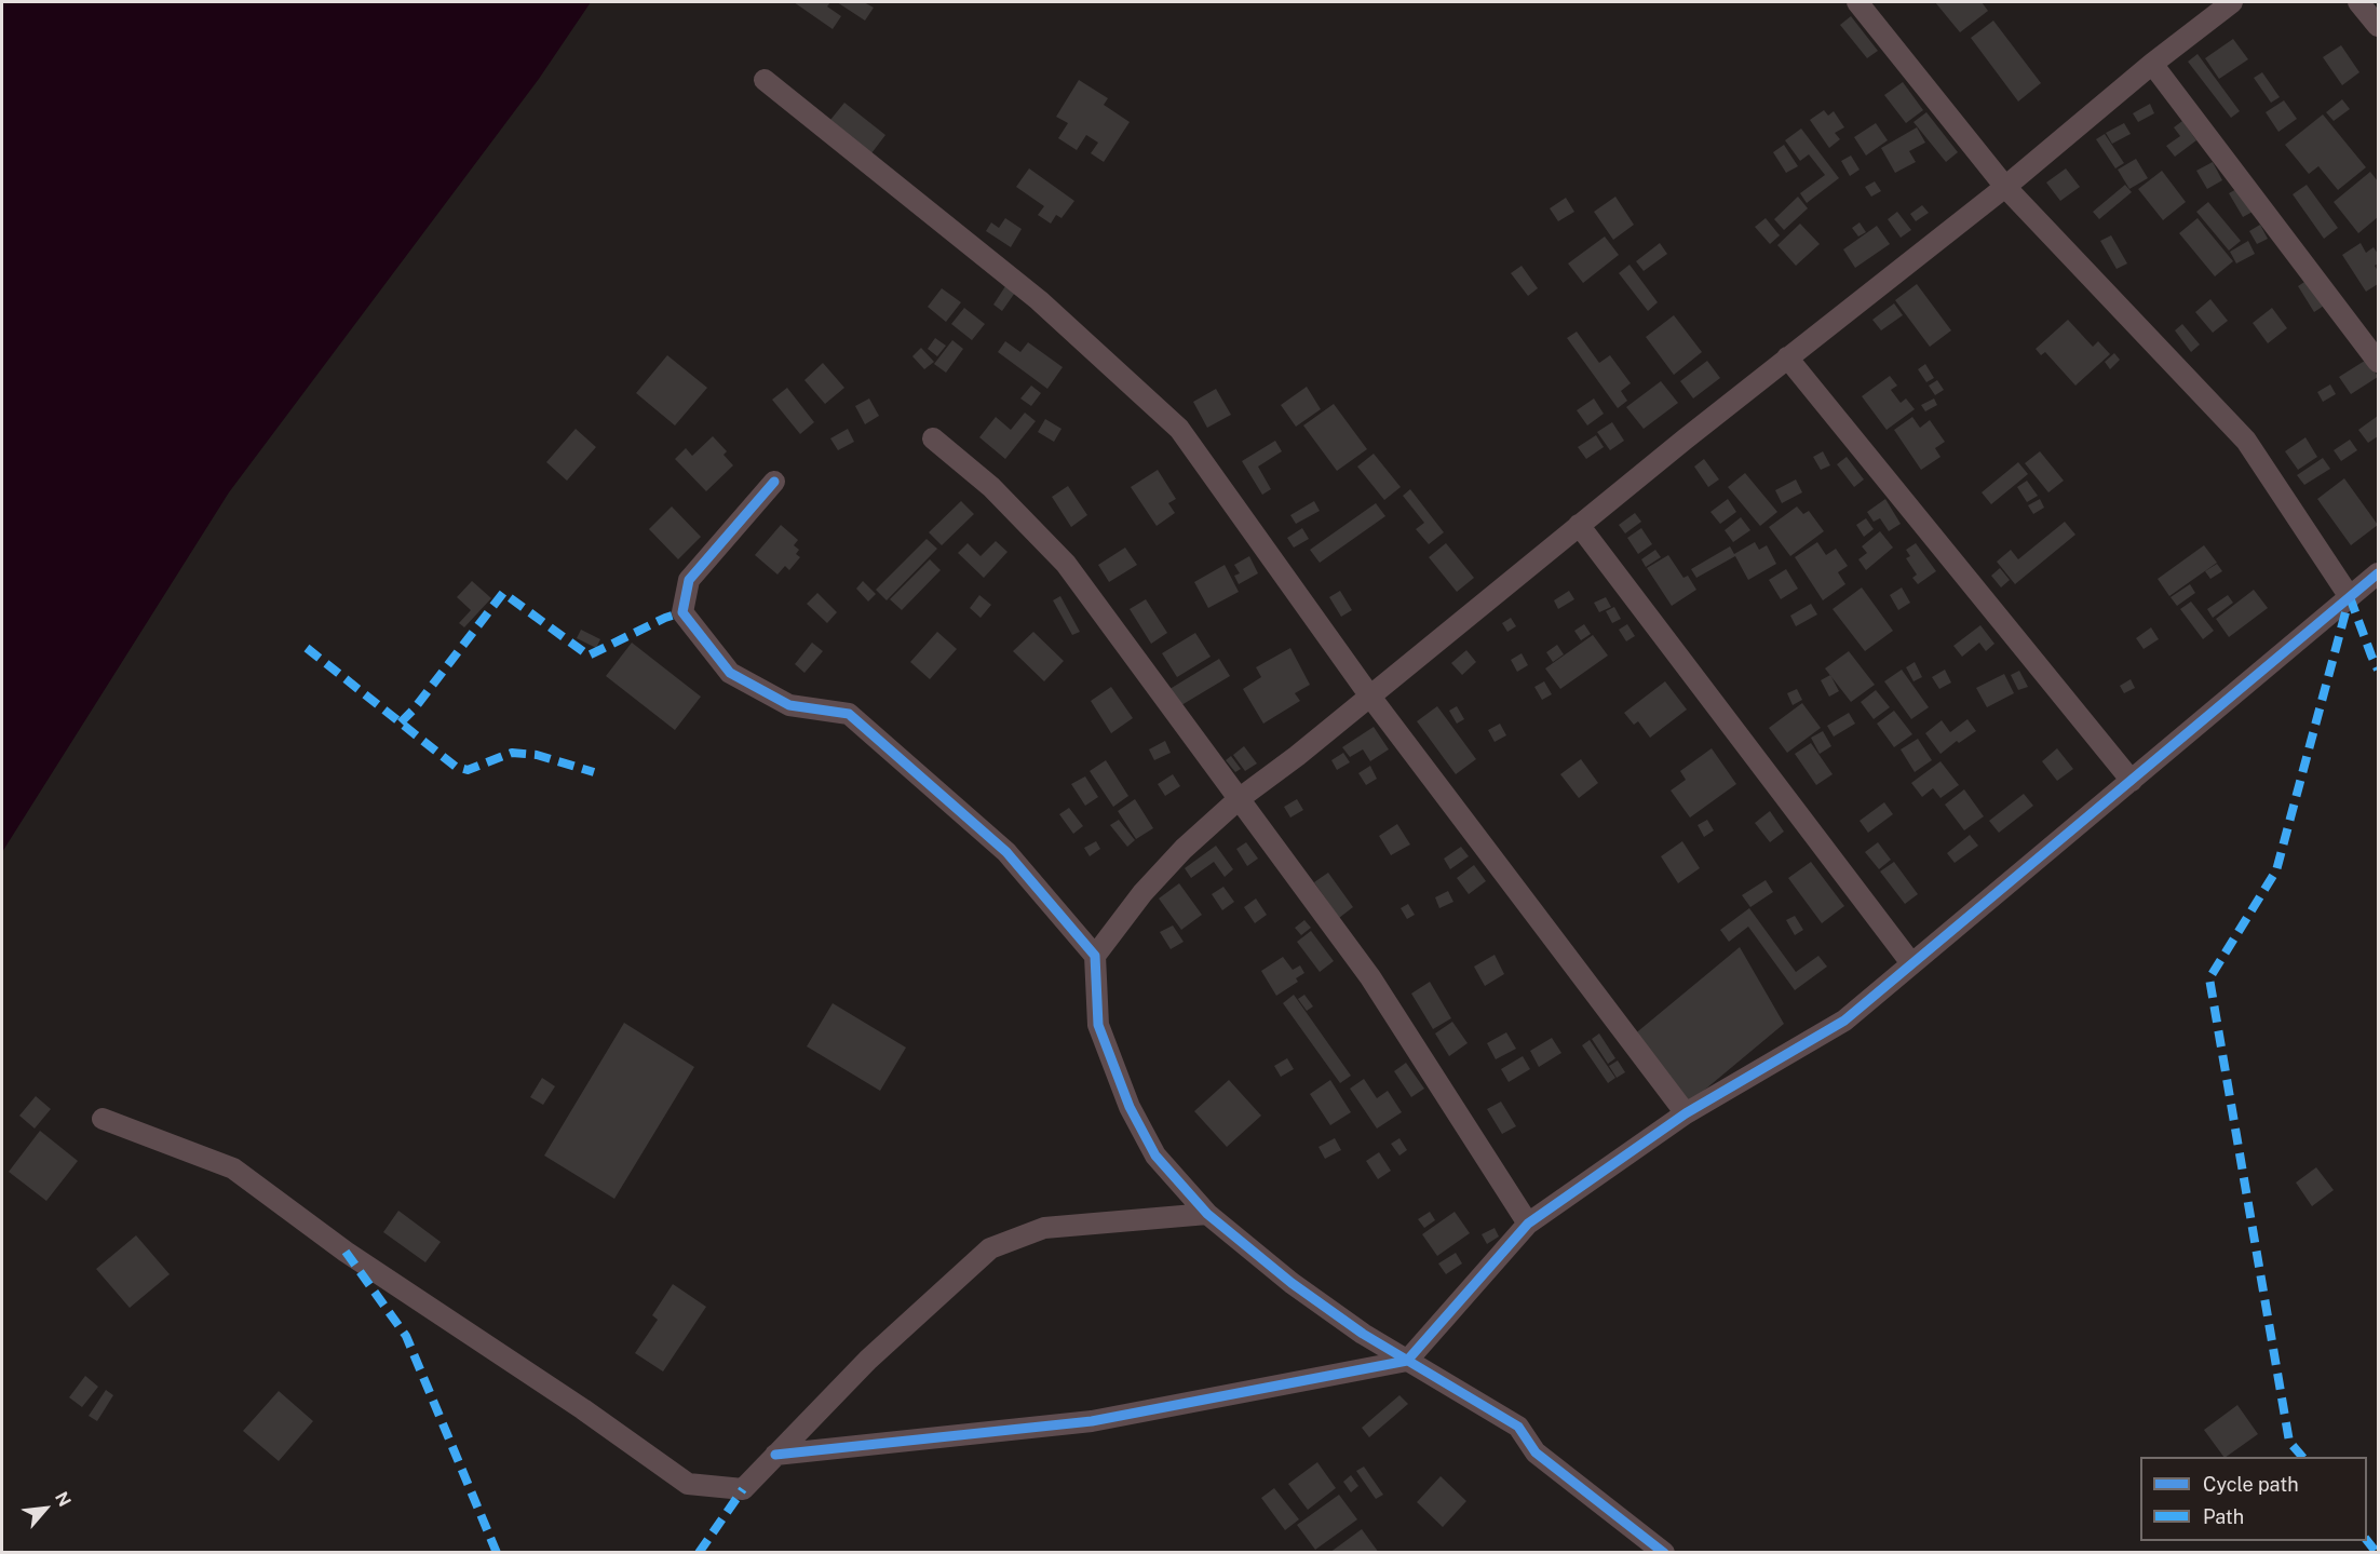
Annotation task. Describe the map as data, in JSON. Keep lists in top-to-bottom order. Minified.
{"legend":["Cycle path","Path"],"north":"top right"}
